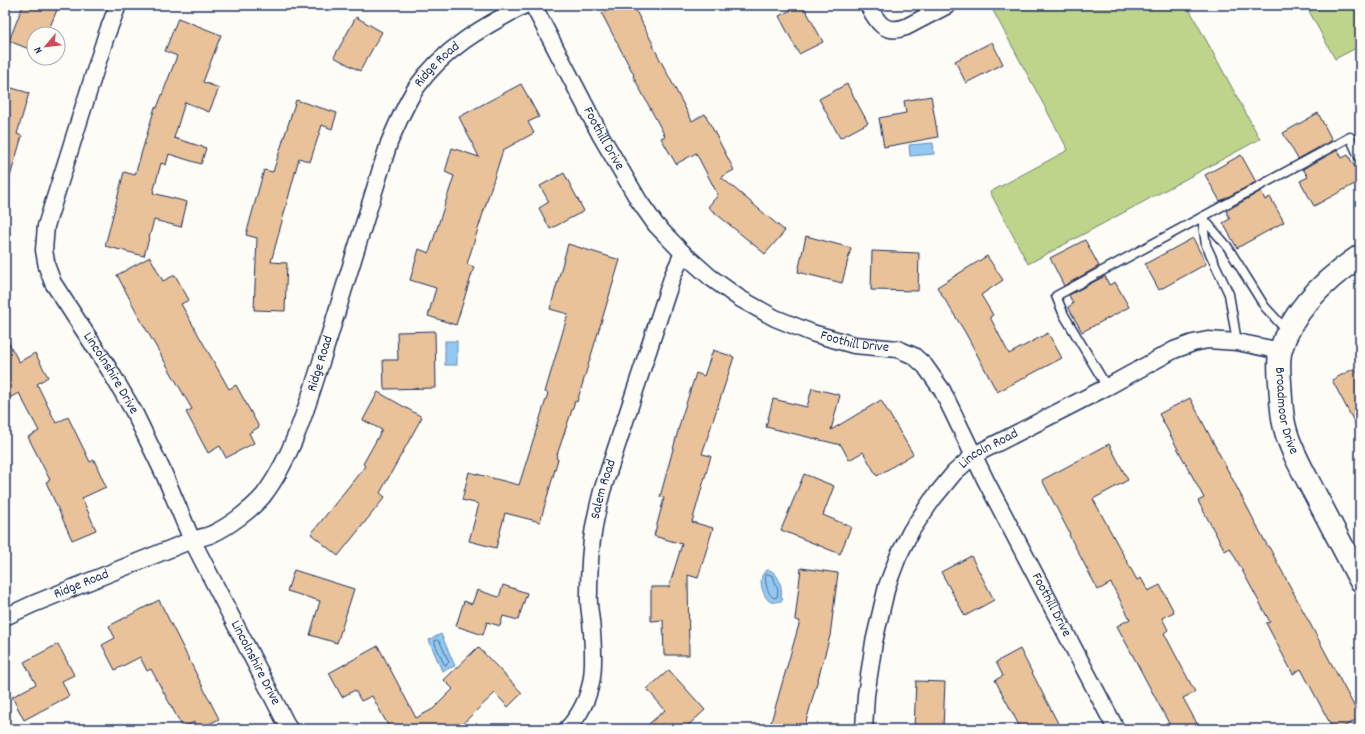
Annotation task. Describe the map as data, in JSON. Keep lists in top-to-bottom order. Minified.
{"streets":{"street":["Ridge Road","Foothill Drive","Lincolnshire Drive","Broadmoor Drive","Lincoln Road","Salem Road"]},"crossings":[["Ridge Road","Lincolnshire Drive"],["Foothill Drive","Lincoln Road"],["Foothill Drive","Salem Road"],["Broadmoor Drive","Lincoln Road"]],"north":"bottom left"}
